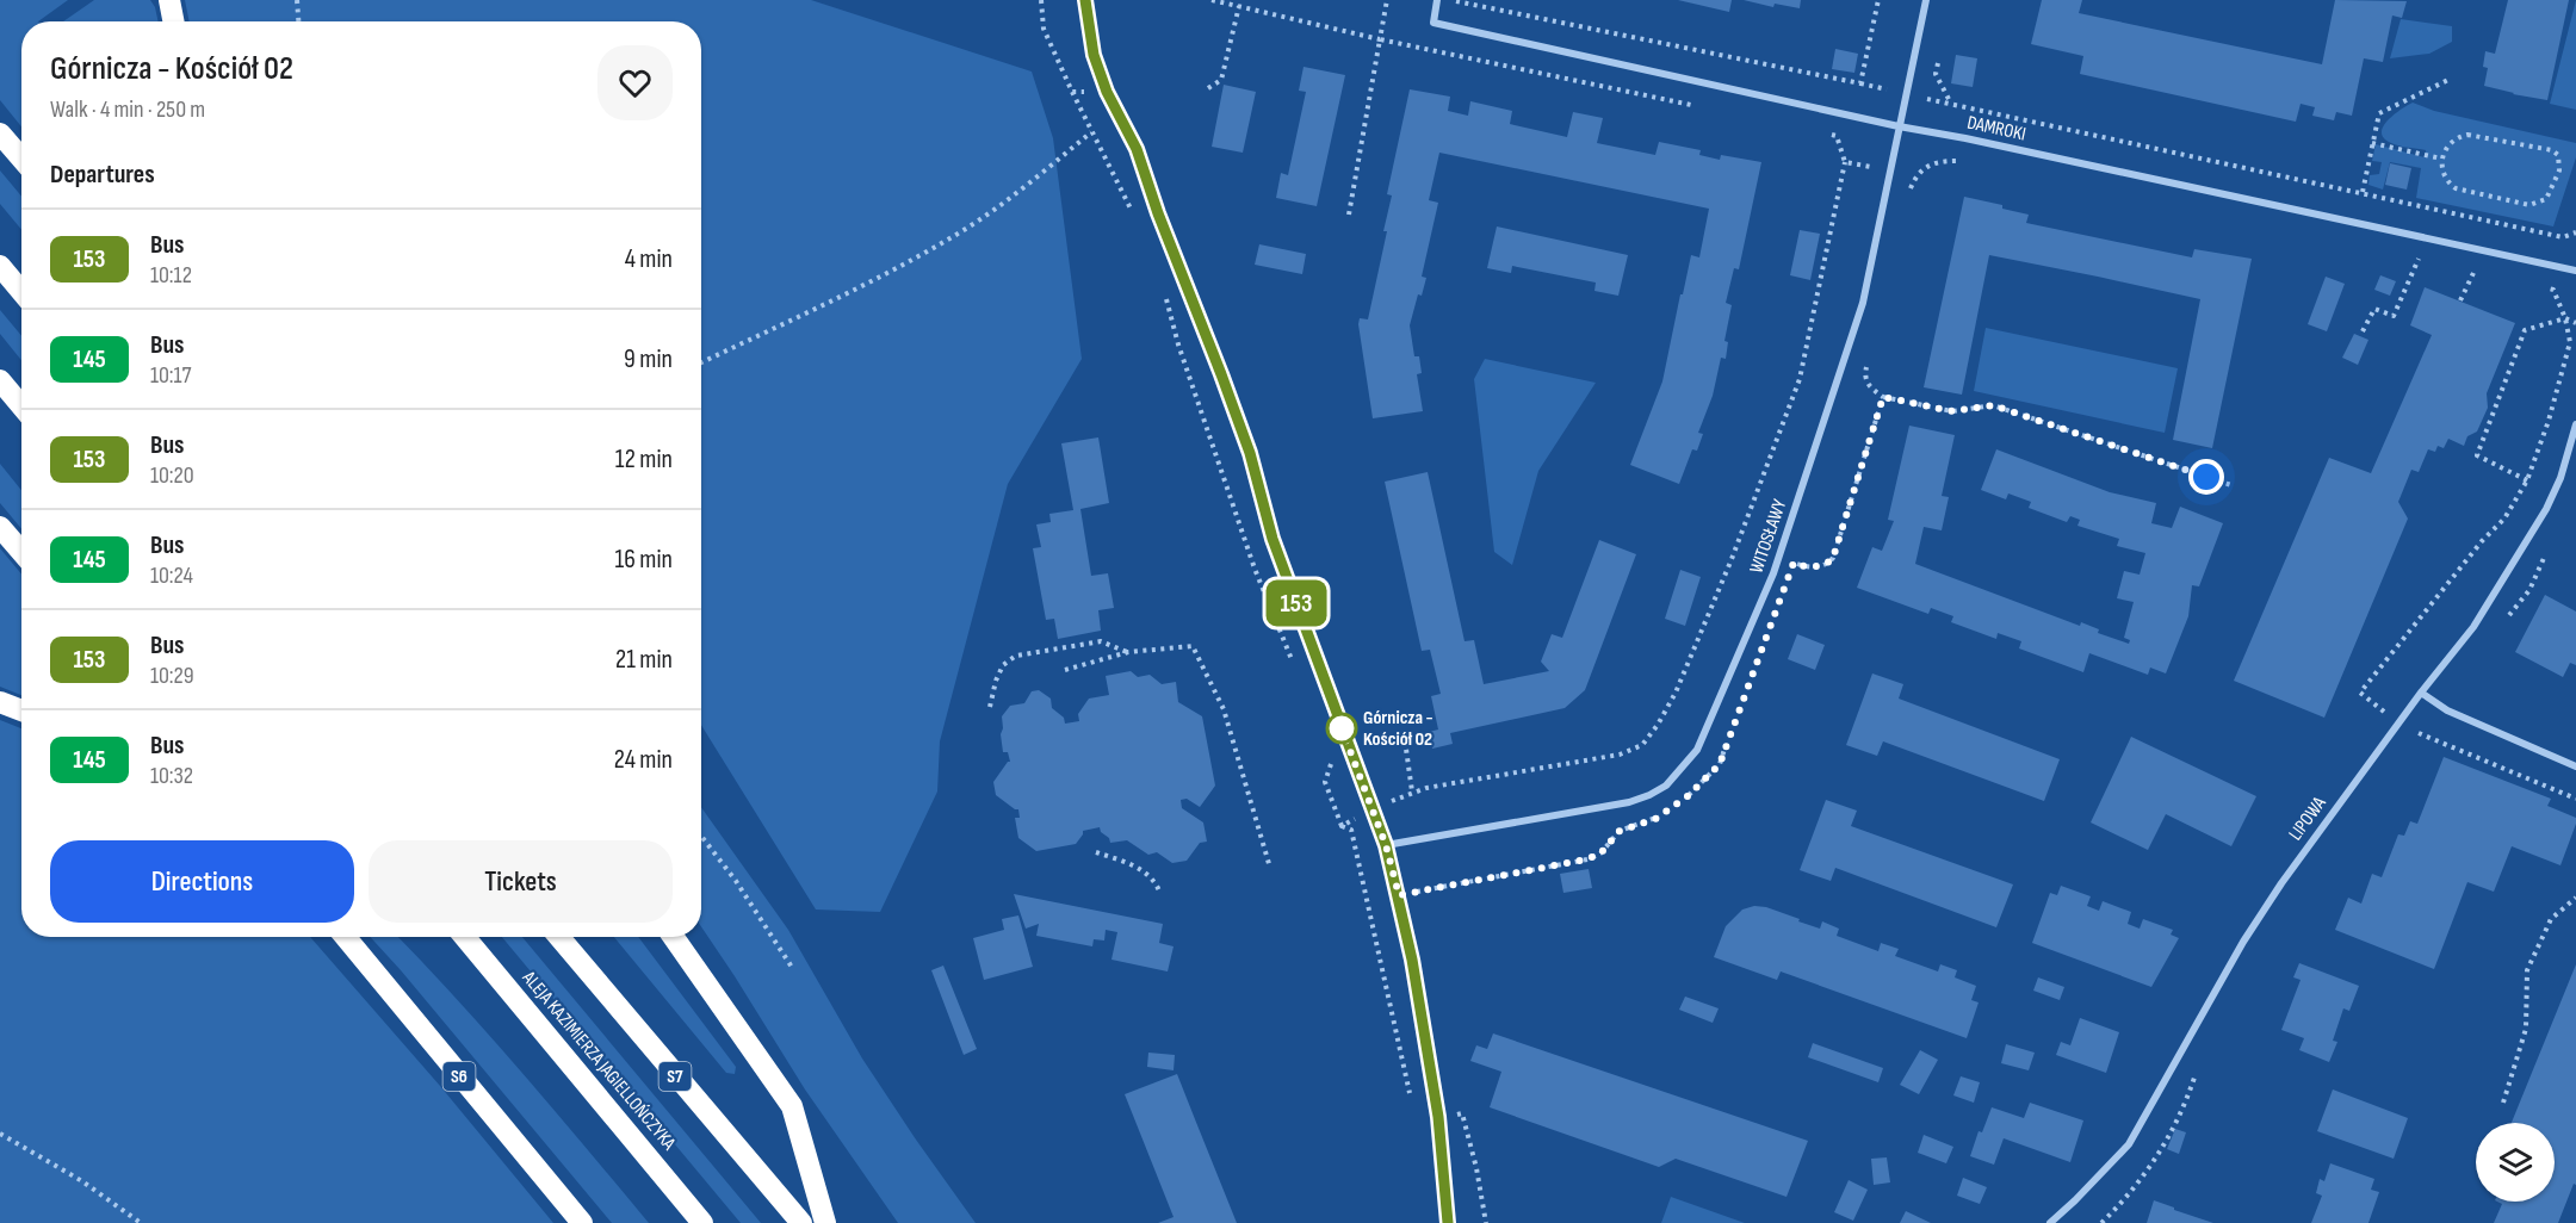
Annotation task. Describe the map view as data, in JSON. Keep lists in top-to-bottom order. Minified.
{"streets":{"highway":["ALEJA KAZIMIERZA JAGIELLOŃCZYKA","S6","S7"],"street":["DAMROKI","WITOSŁAWY","LIPOWA"]},"crossings":[["DAMROKI","WITOSŁAWY"]],"places":["Górnicza - Kościół 02"],"lines":["bus line 153"],"page":{"on_map":"153","heading":[["Górnicza - Kościół 02","Walk · 4 min · 250 m"],"Departures"],"list":[{"mark":"153","name":"Bus","note":"10:12","value":"4 min"},{"mark":"145","name":"Bus","note":"10:17","value":"9 min"},{"mark":"153","name":"Bus","note":"10:20","value":"12 min"},{"mark":"145","name":"Bus","note":"10:24","value":"16 min"},{"mark":"153","name":"Bus","note":"10:29","value":"21 min"},{"mark":"145","name":"Bus","note":"10:32","value":"24 min"}],"buttons":["Directions","Tickets"]}}
